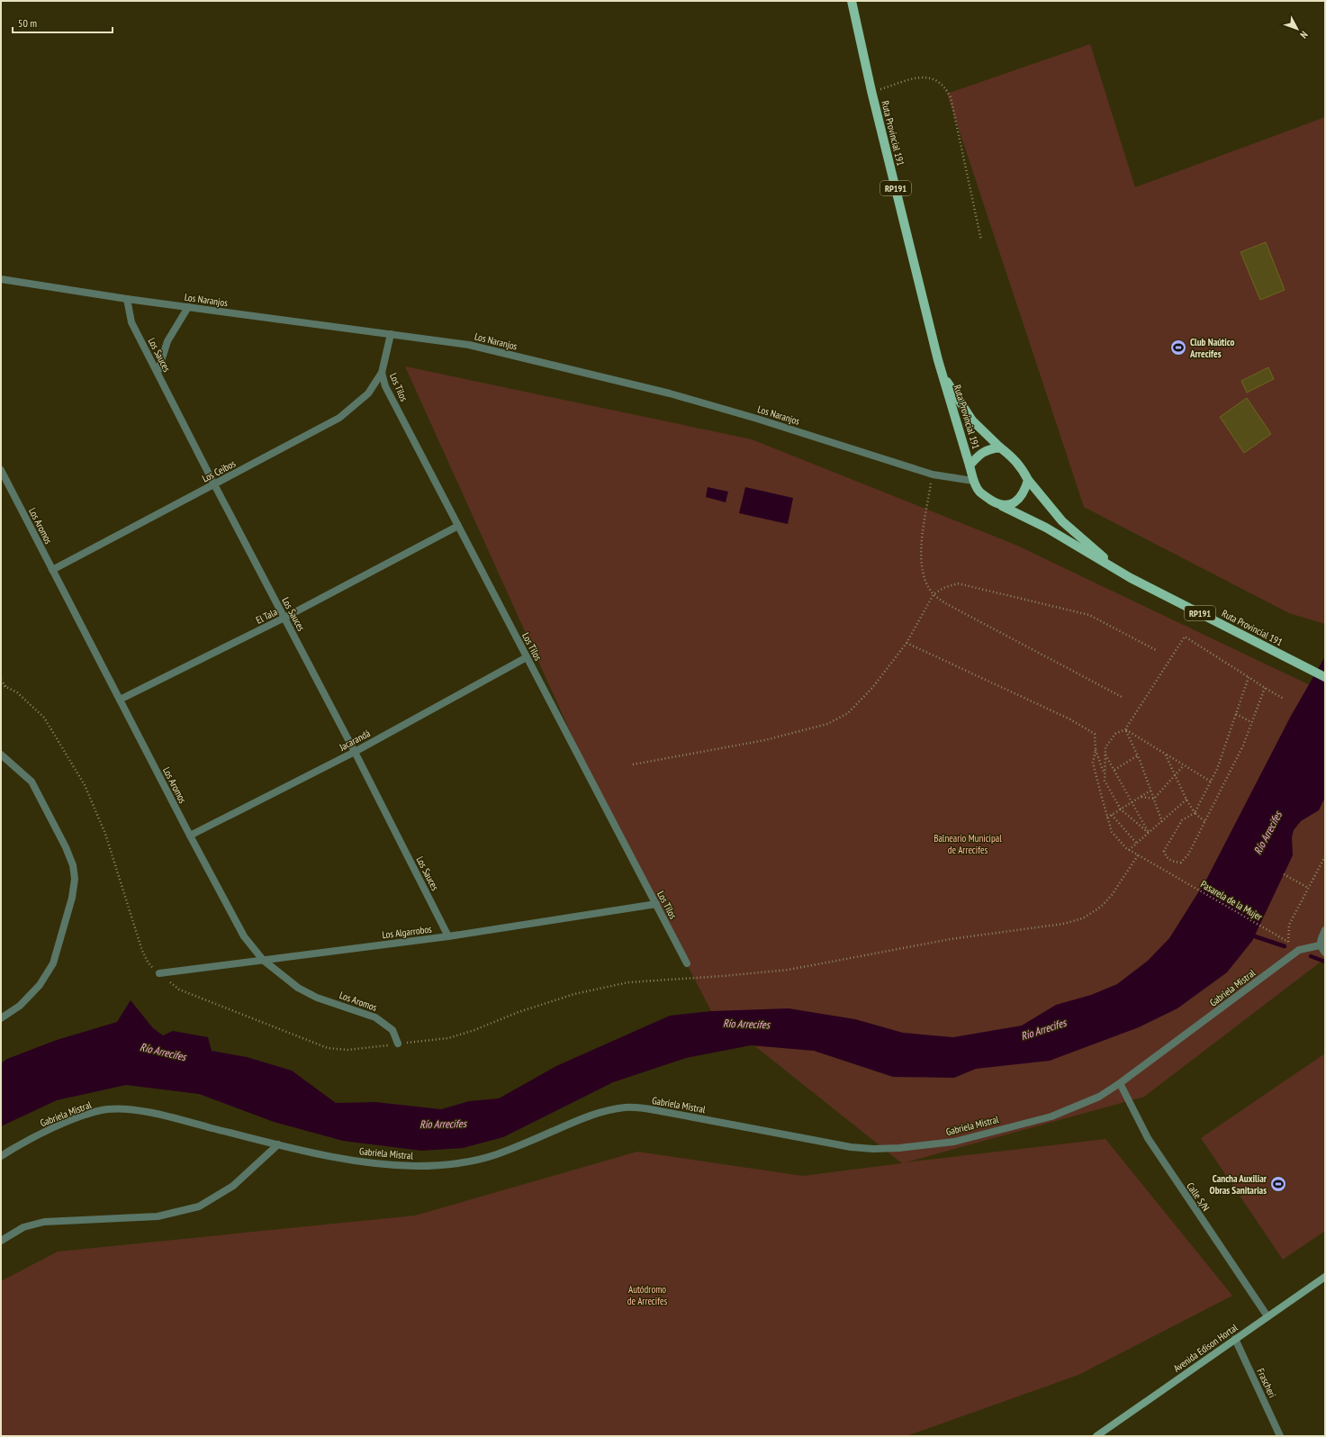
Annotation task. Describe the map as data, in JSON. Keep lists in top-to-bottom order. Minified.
{"streets":{"main road":["Ruta Provincial 191","RP191","Avenida Edison Hortal"],"street":["Los Naranjos","Los Sauces","Los Tilos","Los Ceibos","Los Aromos","El Tala","Jacarandá","Los Algarrobos","Gabriela Mistral","Calle S/N","Frascheri"],"path":["Pasarela de la Mujer"]},"crossings":[["Ruta Provincial 191","RP191"],["Ruta Provincial 191","Los Naranjos"],["RP191","Los Naranjos"],["Los Naranjos","Los Sauces"],["Los Naranjos","Los Tilos"],["Los Sauces","Los Ceibos"],["Los Sauces","El Tala"],["Los Sauces","Jacarandá"],["Los Sauces","Los Algarrobos"],["Los Tilos","Los Ceibos"],["Los Tilos","El Tala"],["Los Tilos","Jacarandá"],["Los Tilos","Los Algarrobos"],["Los Ceibos","Los Aromos"],["Los Aromos","El Tala"],["Los Aromos","Jacarandá"],["Los Aromos","Los Algarrobos"],["Pasarela de la Mujer","Gabriela Mistral"],["Gabriela Mistral","Calle S/N"],["Calle S/N","Avenida Edison Hortal"],["Avenida Edison Hortal","Frascheri"]],"water":["Río Arrecifes"],"parks":["Balneario Municipal de Arrecifes","Autódromo de Arrecifes"],"places":{"sports":["Club Naútico Arrecifes","Cancha Auxiliar Obras Sanitarias"]},"scale_bar":"50 m","north":"bottom right"}
